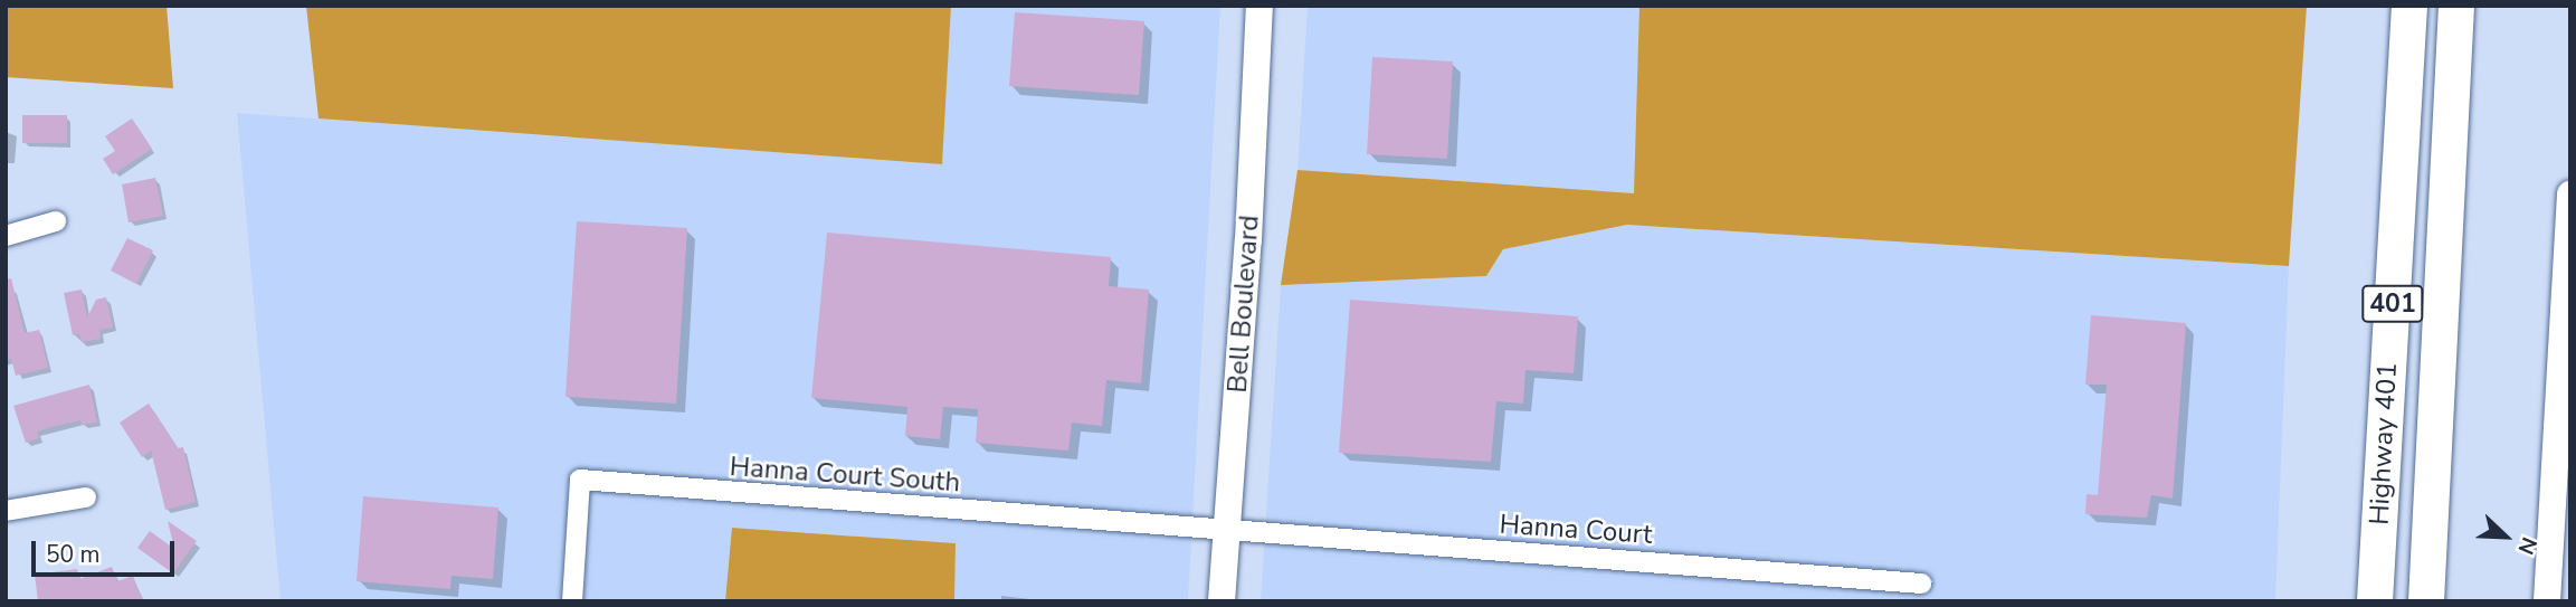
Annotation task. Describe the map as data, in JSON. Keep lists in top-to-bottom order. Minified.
{"streets":{"highway":["401","Highway 401"],"main road":["Bell Boulevard"],"street":["Hanna Court South","Hanna Court"]},"crossings":[["Bell Boulevard","Hanna Court South"],["Bell Boulevard","Hanna Court"],["Hanna Court South","Hanna Court"]],"scale_bar":"50 m","north":"bottom right"}
